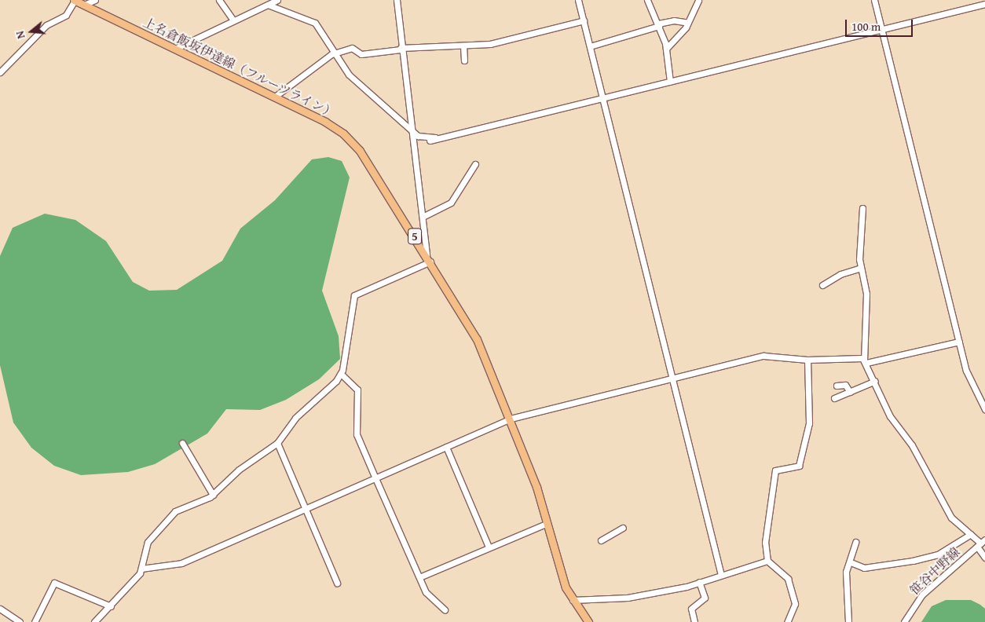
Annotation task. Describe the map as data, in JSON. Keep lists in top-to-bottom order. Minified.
{"streets":{"main road":["上名倉飯坂伊達線（フルーツライン）","5"],"street":["笹谷中野線"]},"scale_bar":"100 m","north":"left"}
